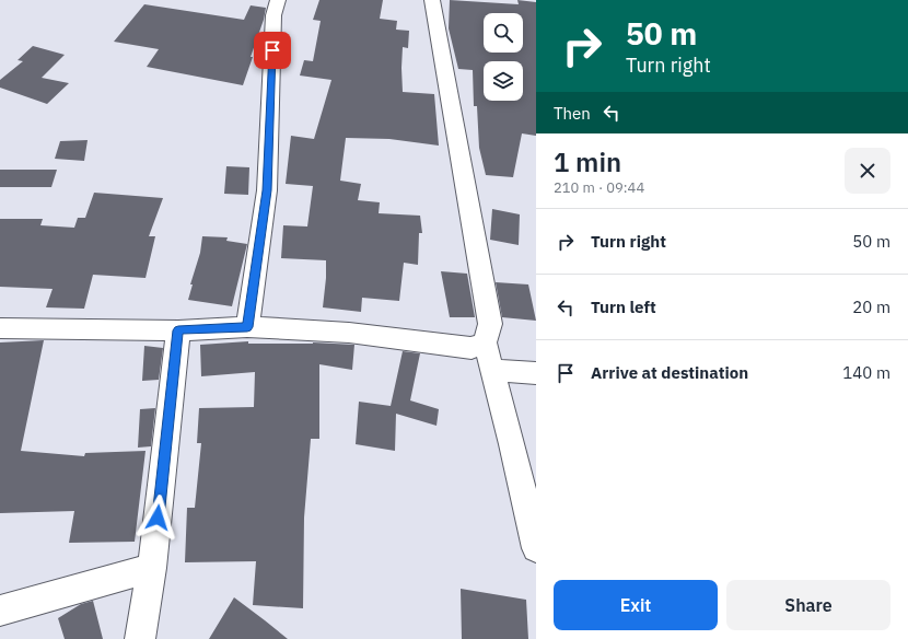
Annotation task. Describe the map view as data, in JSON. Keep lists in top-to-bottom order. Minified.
{"page":{"turn":["50 m","Turn right"],"then":"Then","heading":["1 min","210 m · 09:44"],"list":[{"name":"Turn right","value":"50 m"},{"name":"Turn left","value":"20 m"},{"name":"Arrive at destination","value":"140 m"}],"buttons":["Exit","Share"]}}
